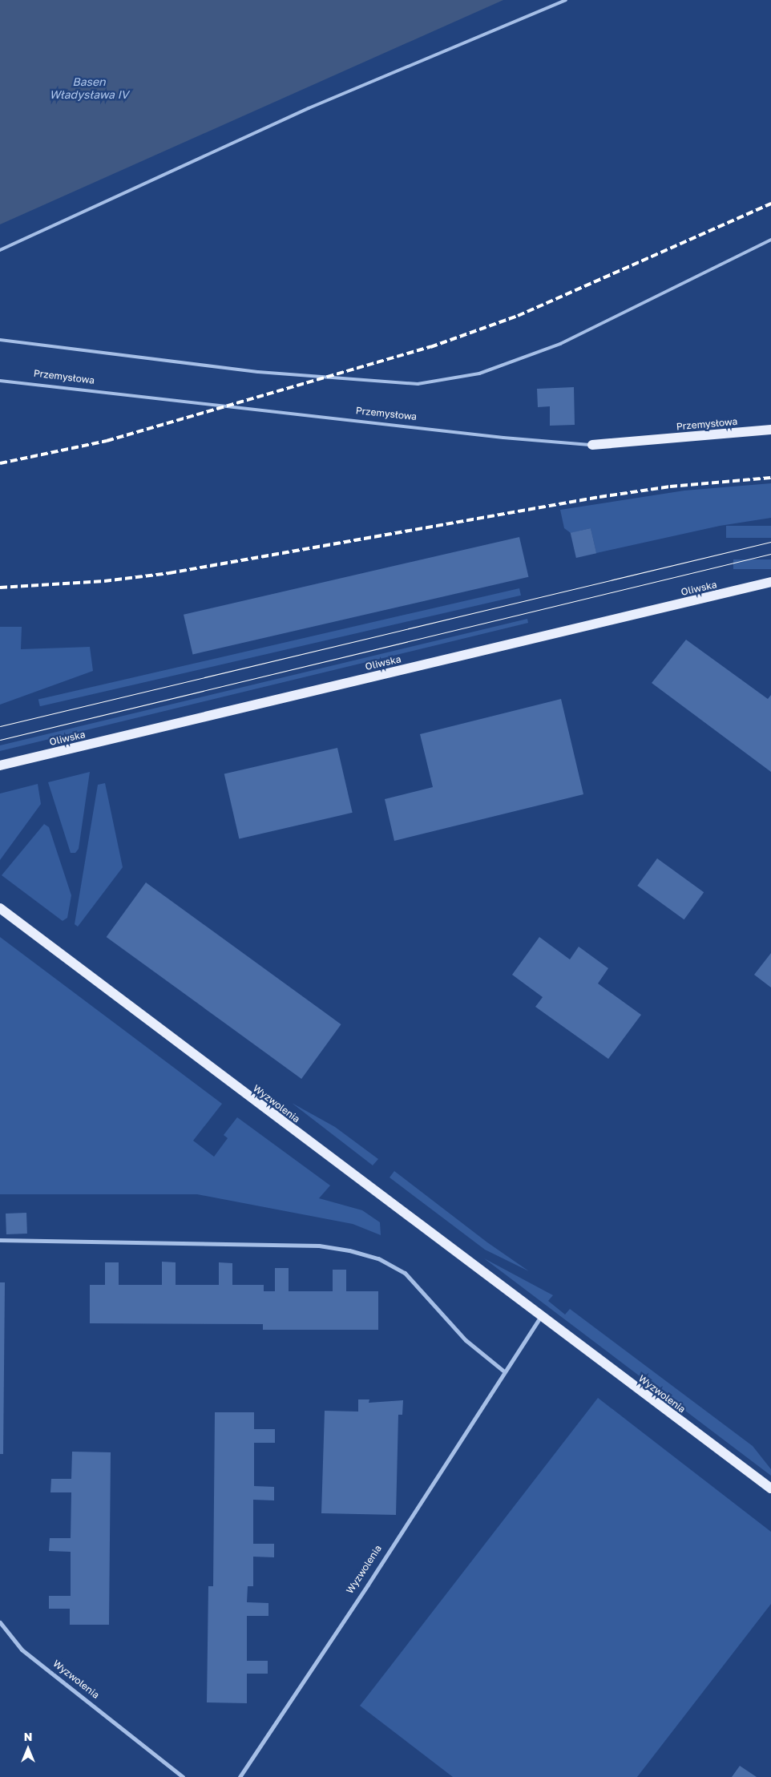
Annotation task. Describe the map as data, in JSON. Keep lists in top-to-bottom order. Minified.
{"streets":{"main road":["Przemysłowa","Oliwska","Wyzwolenia"]},"water":["Basen Władysława IV"],"north":"top"}
